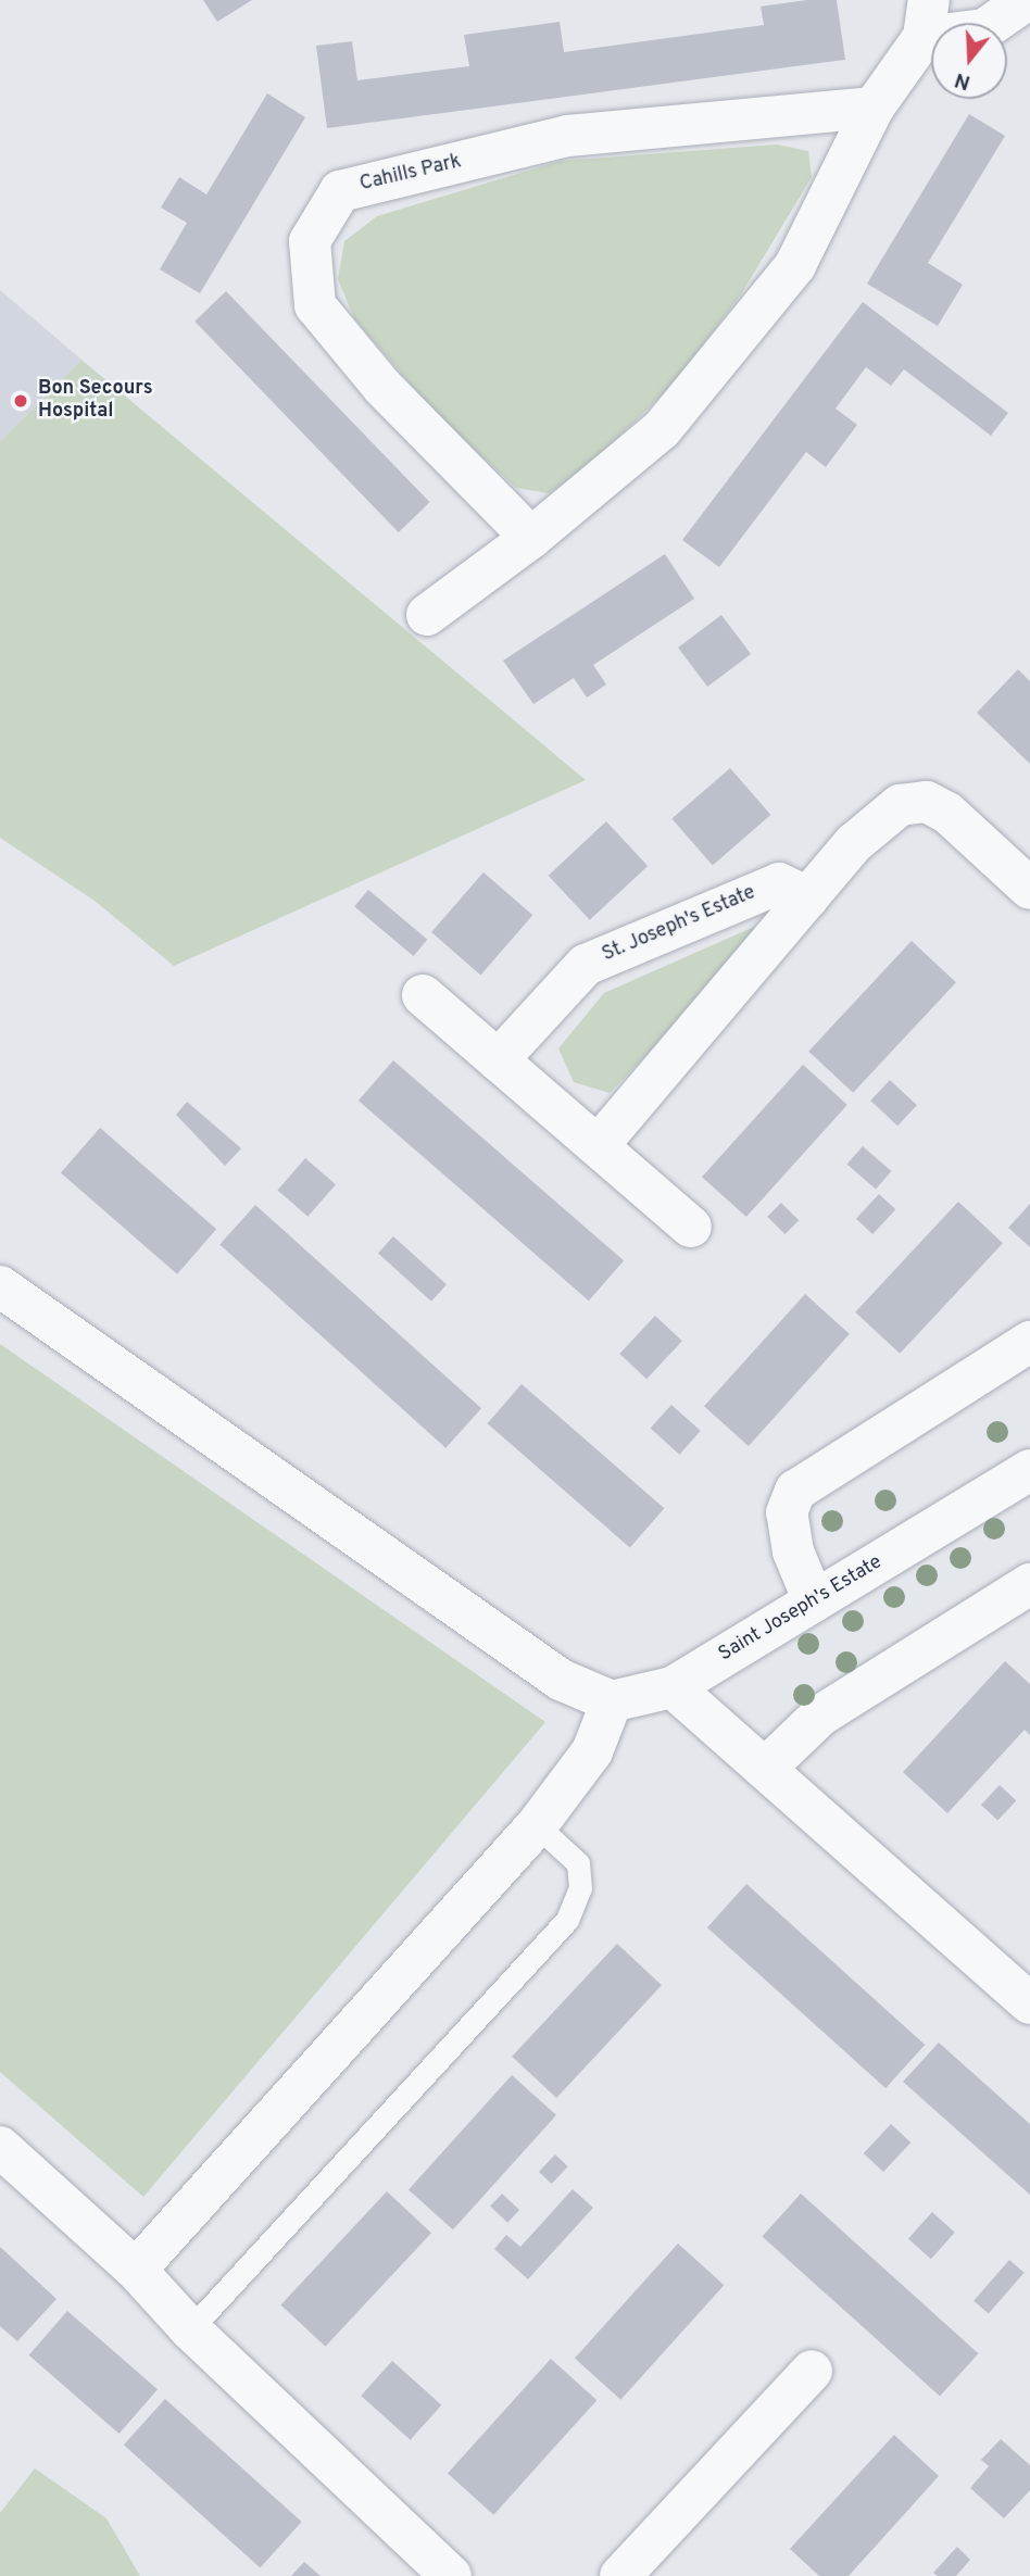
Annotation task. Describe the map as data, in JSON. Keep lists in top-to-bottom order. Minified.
{"streets":{"street":["Cahills Park","St. Joseph's Estate","Saint Joseph's Estate"]},"places":["Bon Secours Hospital"],"north":"bottom"}
